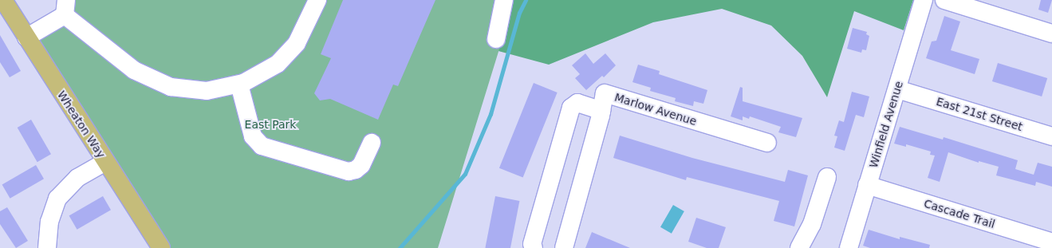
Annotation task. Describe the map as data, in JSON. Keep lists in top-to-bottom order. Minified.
{"streets":{"main road":["Wheaton Way"],"street":["Marlow Avenue","East 21st Street","Winfield Avenue","Cascade Trail"]},"crossings":[["East 21st Street","Winfield Avenue"],["Winfield Avenue","Cascade Trail"]],"parks":["East Park"]}
